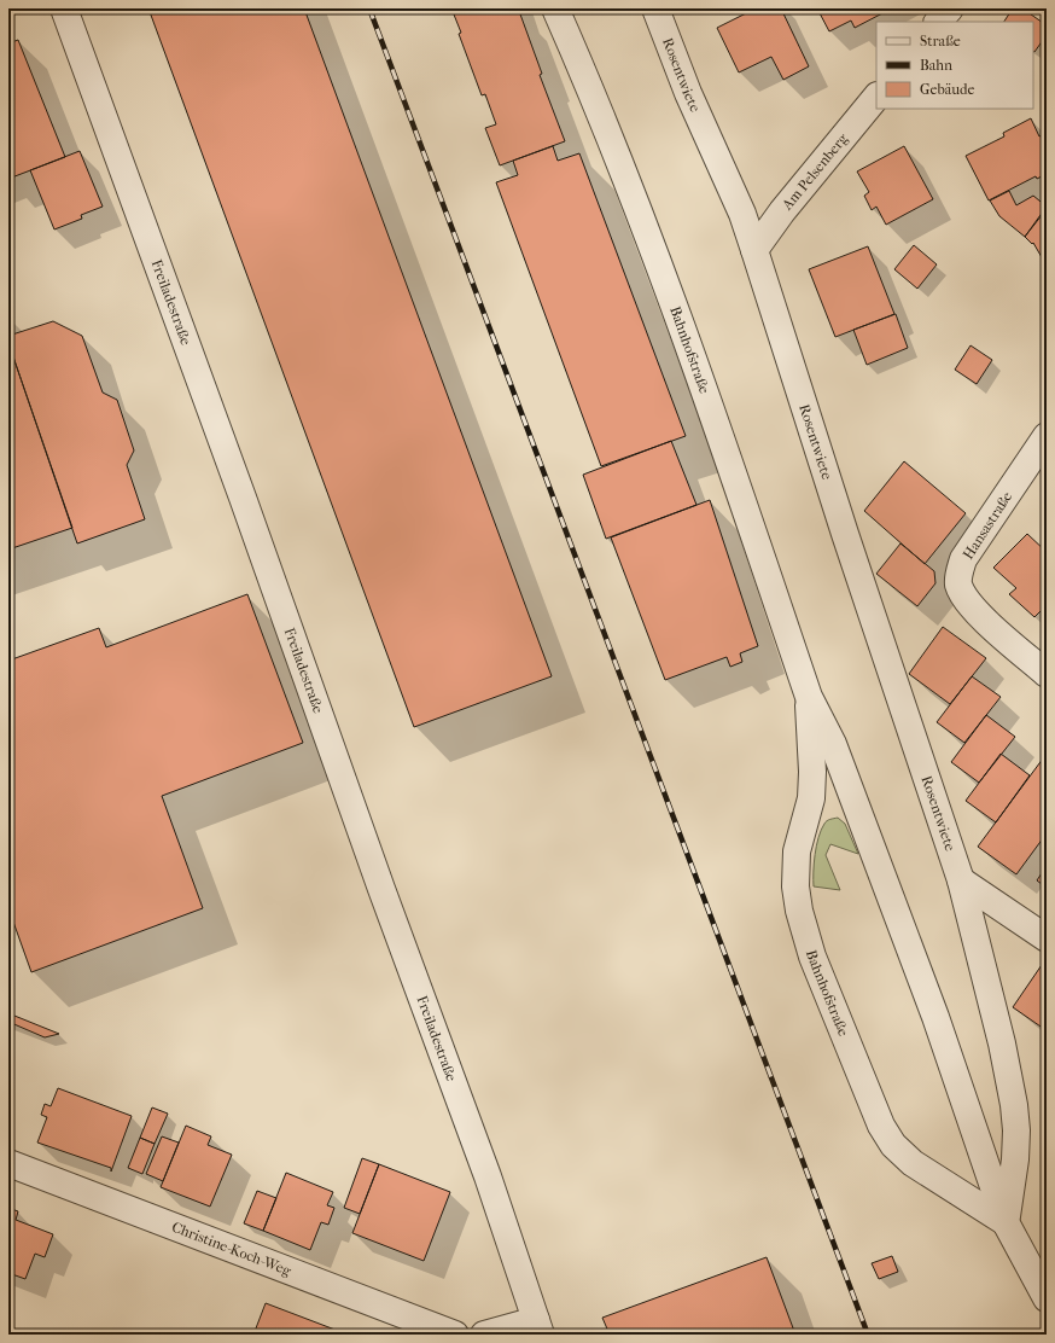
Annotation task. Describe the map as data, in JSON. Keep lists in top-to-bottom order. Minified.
{"streets":{"street":["Rosentwiete","Am Pelsenberg","Freiladestraße","Bahnhofstraße","Hansastraße","Christine-Koch-Weg"]},"crossings":[["Rosentwiete","Am Pelsenberg"],["Rosentwiete","Bahnhofstraße"]],"legend":["Straße","Bahn","Gebäude"]}
